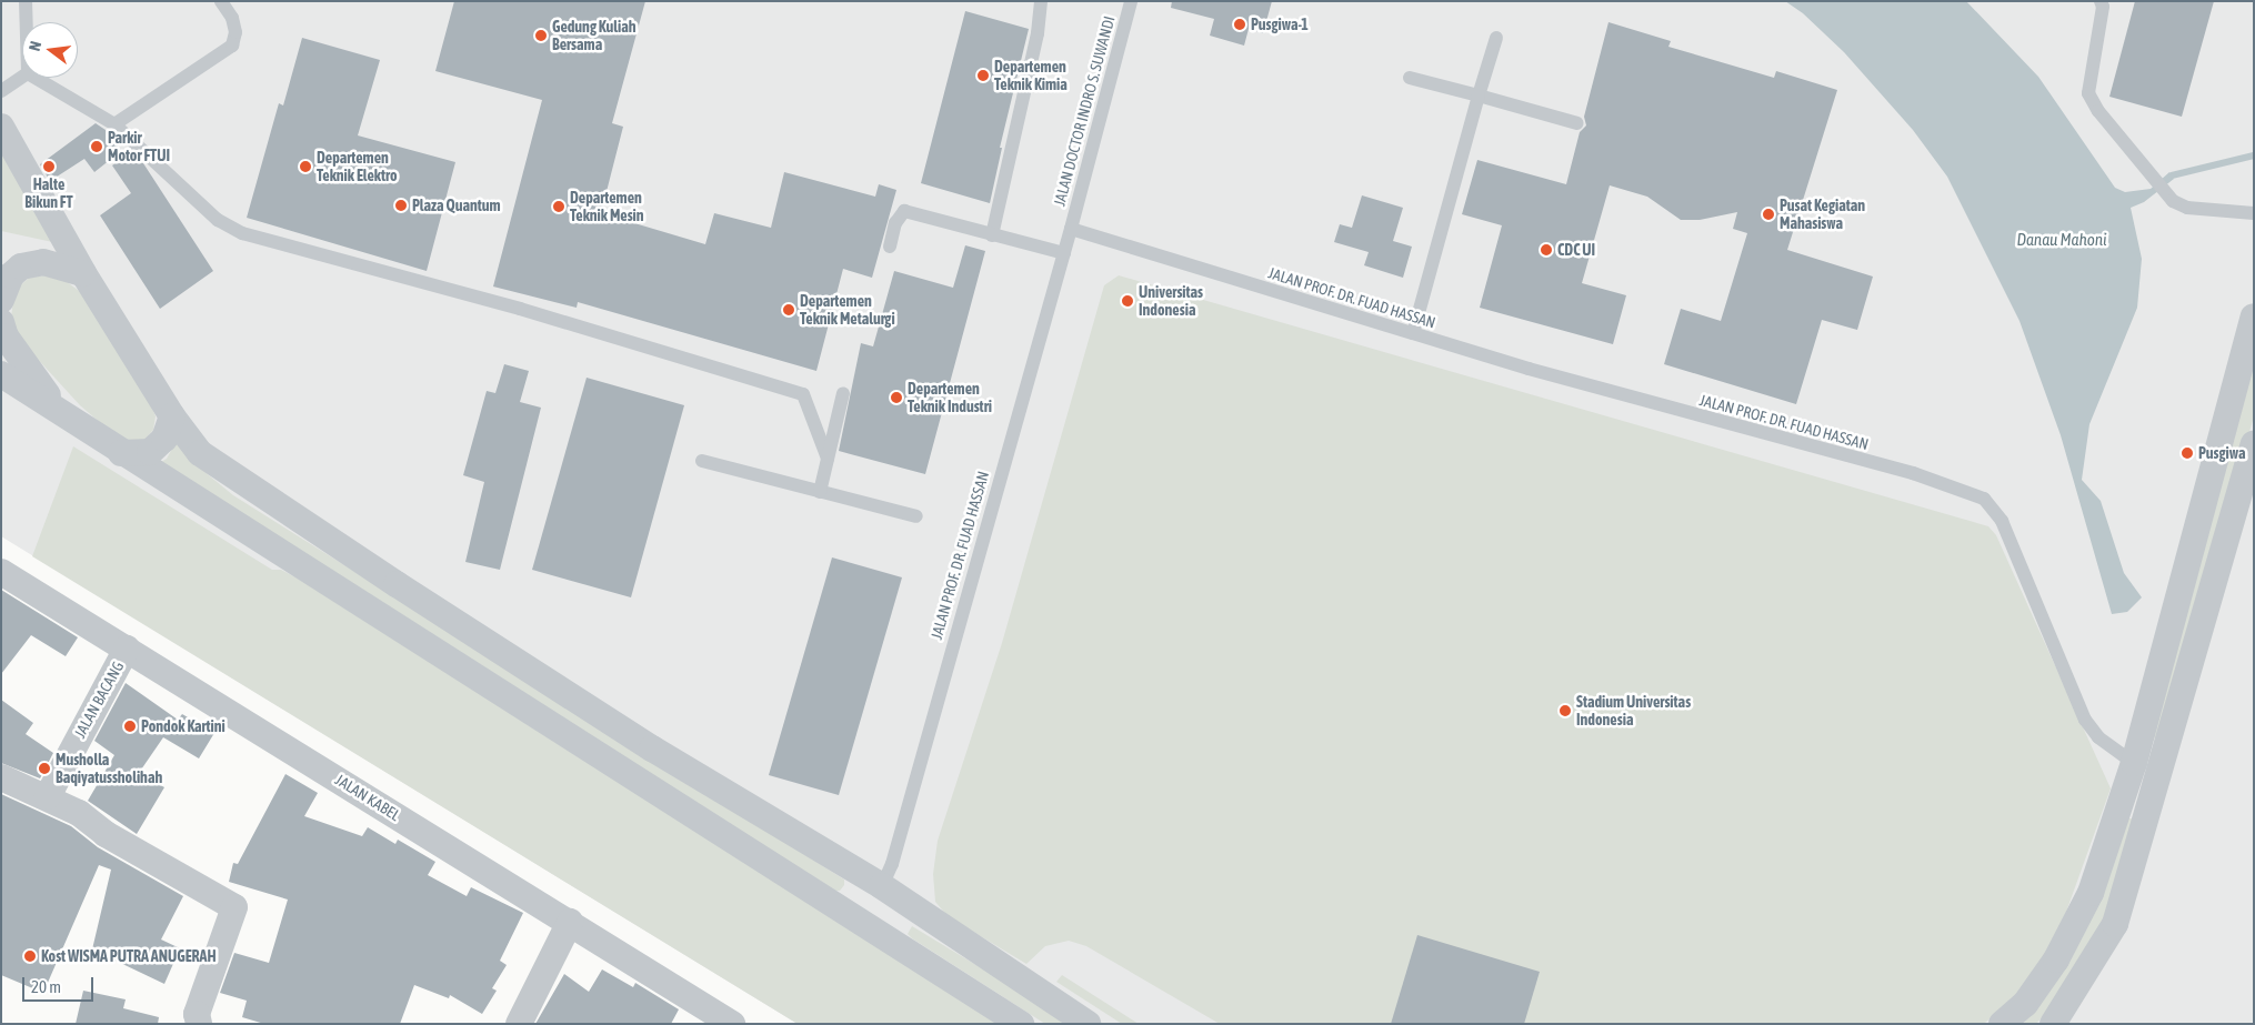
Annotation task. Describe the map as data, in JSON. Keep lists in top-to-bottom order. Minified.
{"streets":{"street":["JALAN BACANG","JALAN KABEL"],"lane":["JALAN DOCTOR INDRO S. SUWANDI","JALAN PROF. DR. FUAD HASSAN"]},"crossings":[["JALAN DOCTOR INDRO S. SUWANDI","JALAN PROF. DR. FUAD HASSAN"],["JALAN BACANG","JALAN KABEL"]],"water":["Danau Mahoni"],"places":["Pusgiwa-1","Gedung Kuliah Bersama","Departemen Teknik Kimia","Parkir Motor FTUI","Halte Bikun FT","Departemen Teknik Elektro","Plaza Quantum","Departemen Teknik Mesin","Pusat Kegiatan Mahasiswa","CDC UI","Universitas Indonesia","Departemen Teknik Metalurgi","Departemen Teknik Industri","Pusgiwa","Stadium Universitas Indonesia","Pondok Kartini","Musholla Baqiyatussholihah","Kost WISMA PUTRA ANUGERAH"],"scale_bar":"20 m","north":"left"}
